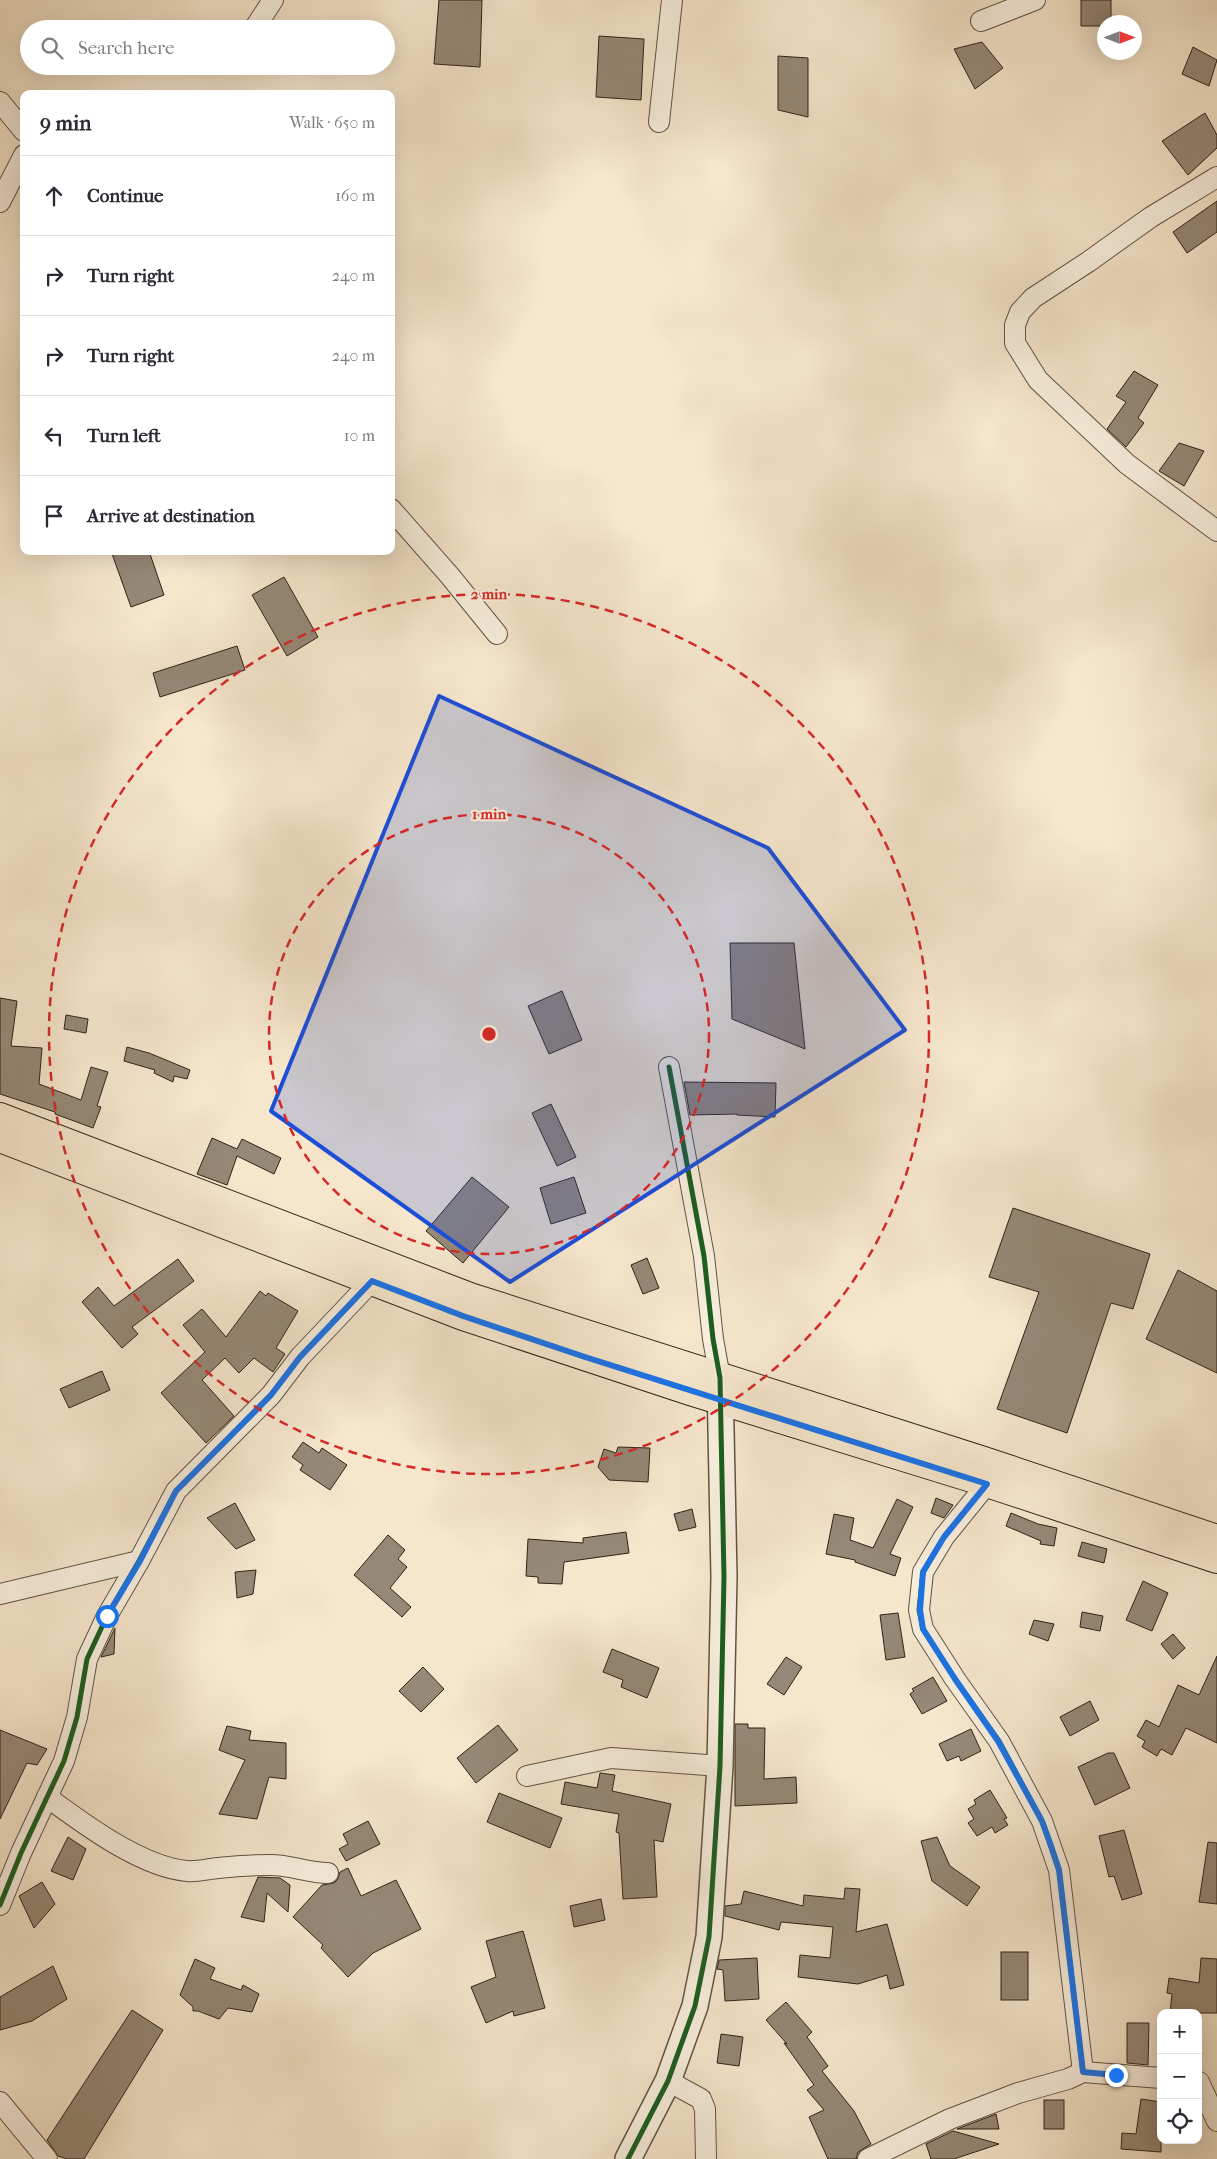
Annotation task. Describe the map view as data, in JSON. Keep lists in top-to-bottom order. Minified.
{"north":"right","page":{"search":"Search here","heading":["9 min","Walk · 650 m"],"list":[["Continue","160 m"],["Turn right","240 m"],["Turn right","240 m"],["Turn left","10 m"],"Arrive at destination"],"map_buttons":["+","−"]},"rings":["2 min","1 min"]}
